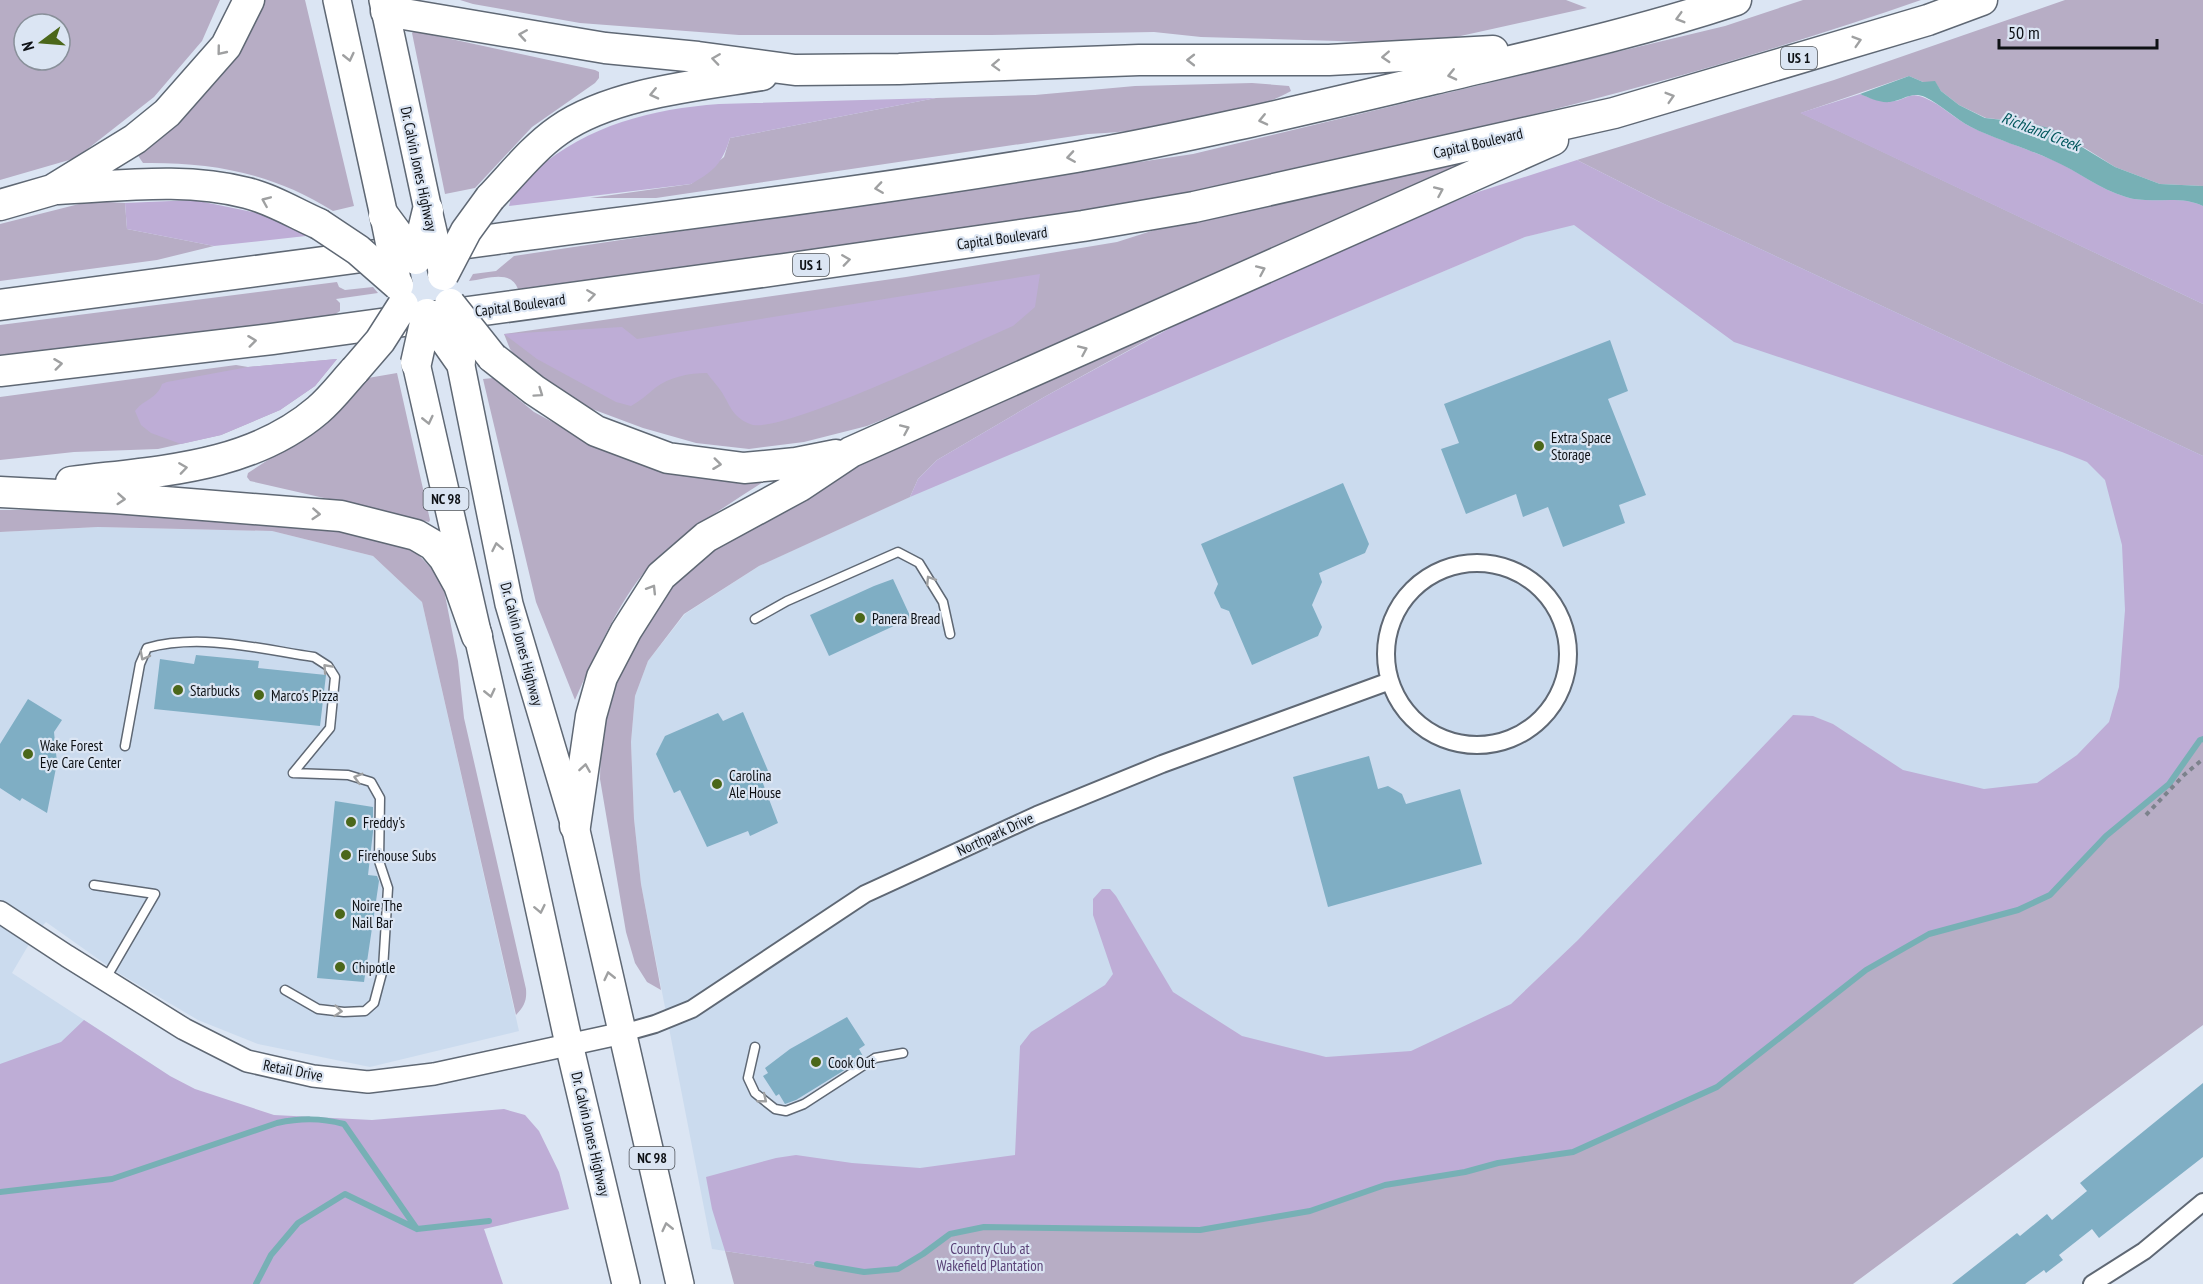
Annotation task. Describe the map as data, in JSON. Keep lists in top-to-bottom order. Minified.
{"streets":{"highway":["US 1","Capital Boulevard","Dr. Calvin Jones Highway","NC 98"],"street":["Northpark Drive","Retail Drive"]},"crossings":[["Dr. Calvin Jones Highway","Northpark Drive"],["Dr. Calvin Jones Highway","Retail Drive"],["Northpark Drive","Retail Drive"]],"water":["Richland Creek"],"parks":["Country Club at Wakefield Plantation"],"places":["Extra Space Storage","Panera Bread","Starbucks","Marco's Pizza","Wake Forest Eye Care Center","Carolina Ale House","Freddy's","Firehouse Subs","Noire The Nail Bar","Chipotle","Cook Out"],"scale_bar":"50 m","north":"left"}
